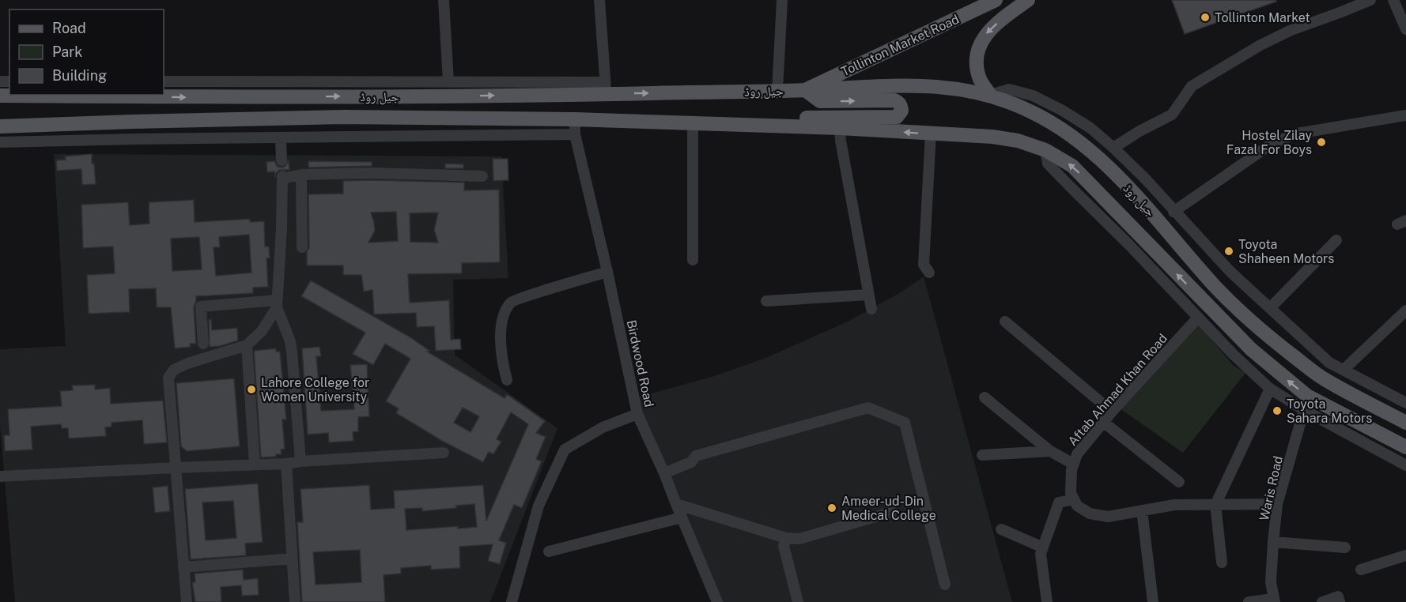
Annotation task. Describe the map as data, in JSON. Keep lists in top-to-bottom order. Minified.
{"streets":{"main road":["Tollinton Market Road","جیل روڈ"],"street":["Birdwood Road","Aftab Ahmad Khan Road","Waris Road"]},"crossings":[["Tollinton Market Road","جیل روڈ"],["جیل روڈ","Birdwood Road"]],"places":["Tollinton Market","Hostel Zilay Fazal For Boys","Toyota Shaheen Motors","Lahore College for Women University","Toyota Sahara Motors","Ameer-ud-Din Medical College"],"legend":["Road","Park","Building"]}
